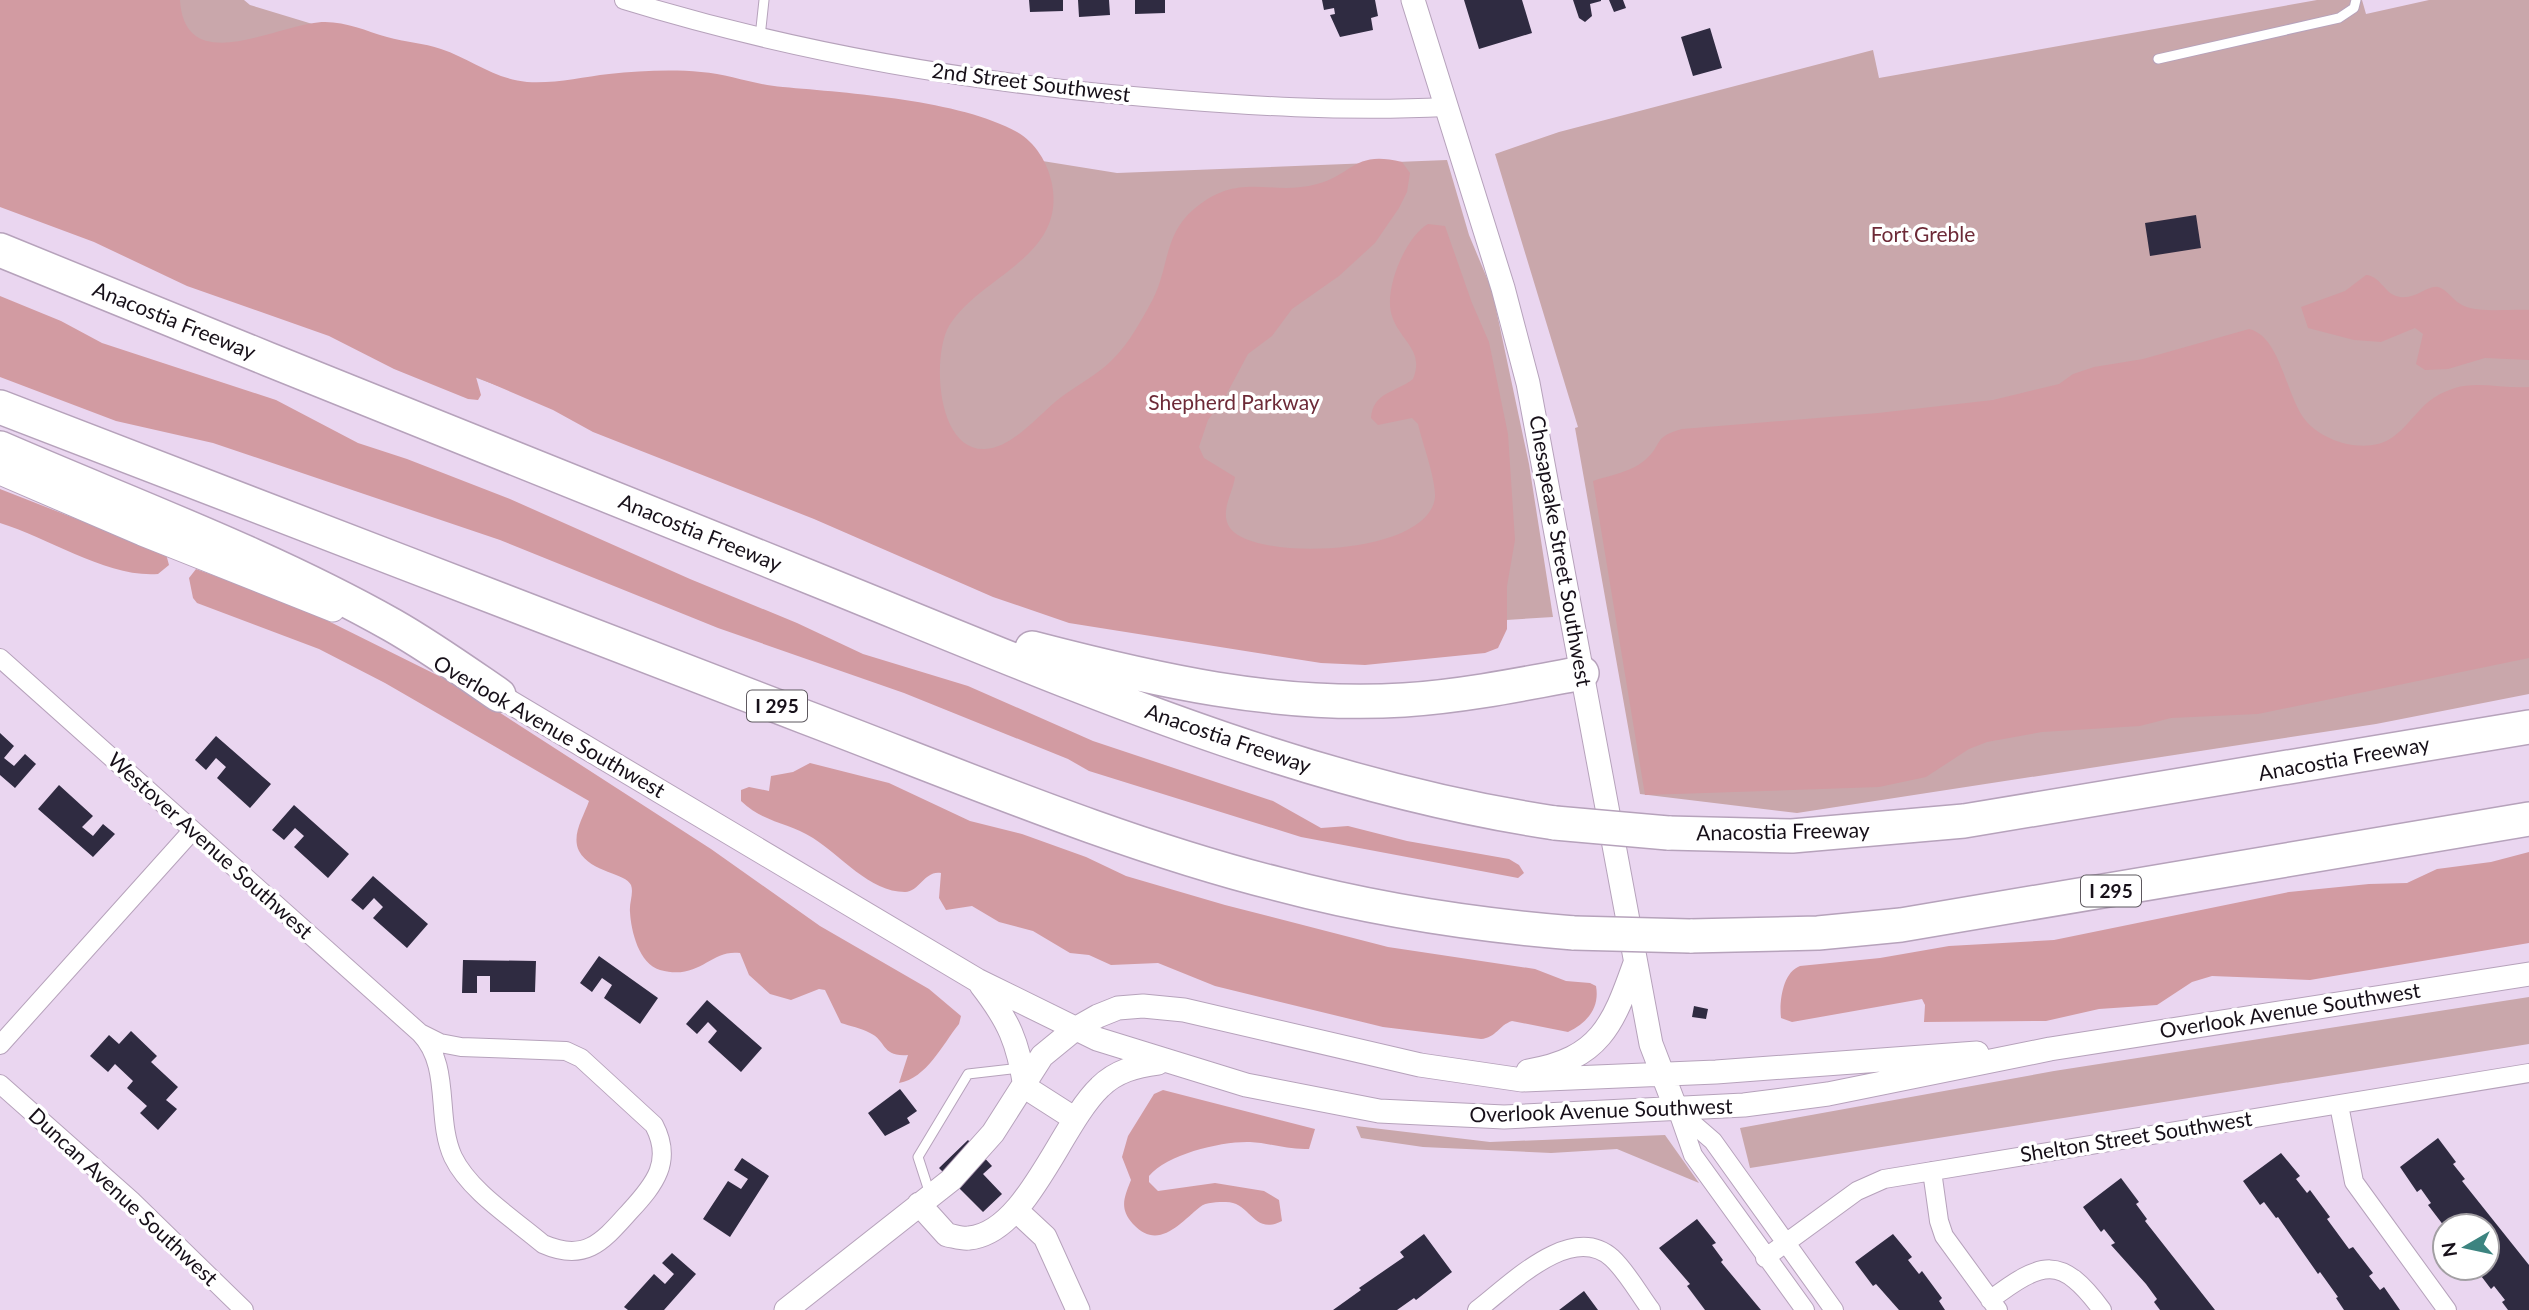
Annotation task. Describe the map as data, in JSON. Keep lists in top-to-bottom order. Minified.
{"streets":{"highway":["Anacostia Freeway","I 295"],"street":["2nd Street Southwest","Chesapeake Street Southwest","Overlook Avenue Southwest","Westover Avenue Southwest","Shelton Street Southwest","Duncan Avenue Southwest"]},"crossings":[["2nd Street Southwest","Chesapeake Street Southwest"],["Chesapeake Street Southwest","Overlook Avenue Southwest"]],"parks":["Fort Greble","Shepherd Parkway"],"north":"left"}
